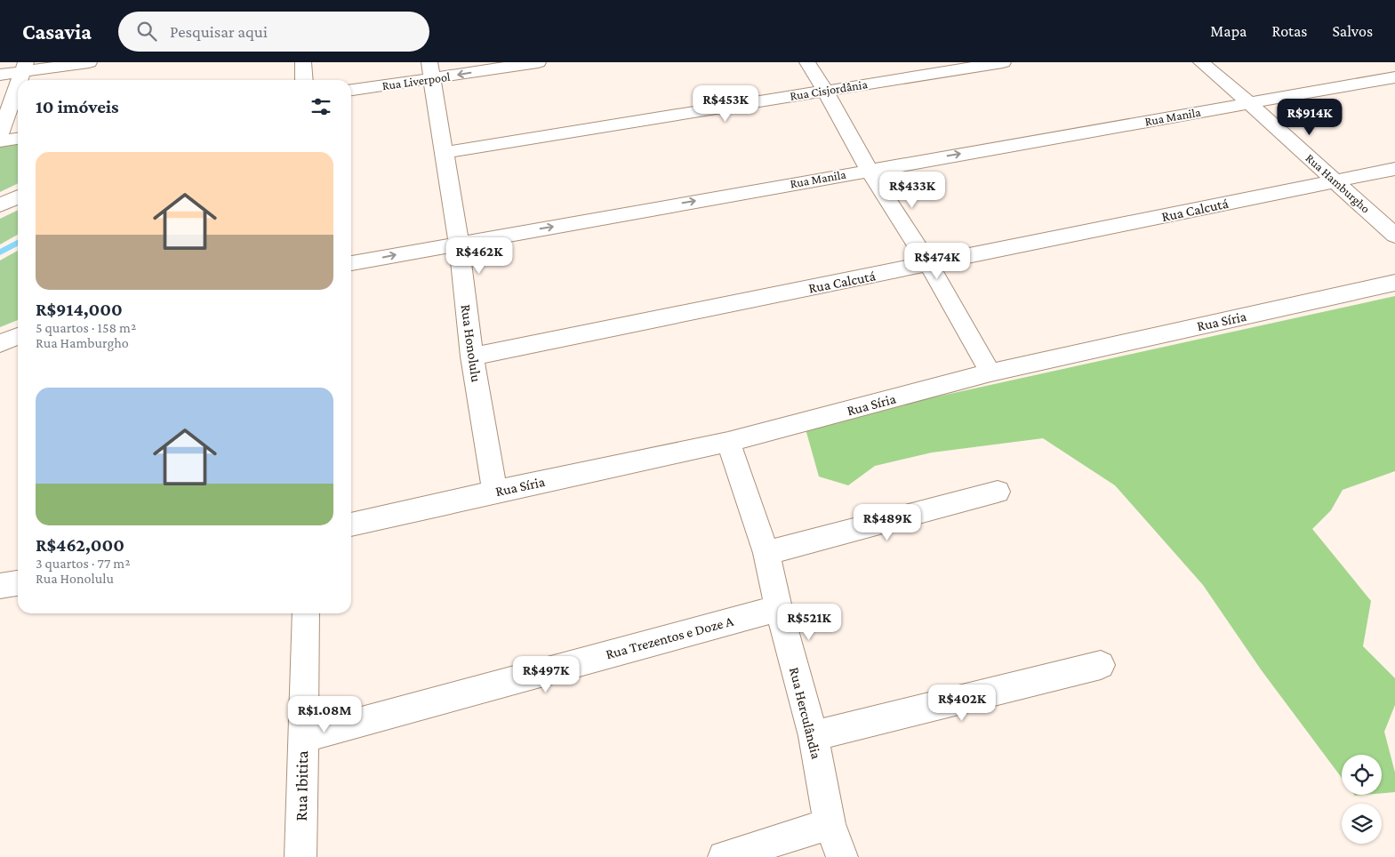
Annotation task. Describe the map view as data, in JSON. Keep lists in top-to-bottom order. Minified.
{"streets":{"street":["Rua Liverpool","Rua Cisjordânia","Rua Manila","Rua Hamburgho","Rua Calcutá","Rua Síria","Rua Honolulu","Rua Trezentos e Doze A","Rua Herculândia","Rua Ibitita"]},"crossings":[["Rua Liverpool","Rua Honolulu"],["Rua Cisjordânia","Rua Honolulu"],["Rua Manila","Rua Hamburgho"],["Rua Manila","Rua Honolulu"],["Rua Hamburgho","Rua Calcutá"],["Rua Calcutá","Rua Honolulu"],["Rua Síria","Rua Honolulu"],["Rua Síria","Rua Herculândia"],["Rua Trezentos e Doze A","Rua Herculândia"],["Rua Trezentos e Doze A","Rua Ibitita"]],"one_way":["Rua Liverpool","Rua Manila"],"page":{"header":"Casavia","search":"Pesquisar aqui","nav":["Mapa","Rotas","Salvos"],"heading":"10 imóveis","price":["R$453K","R$914K","R$433K","R$462K","R$474K","R$489K","R$521K","R$497K","R$402K","R$1.08M"],"list":[{"name":"R$914,000","note":"5 quartos · 158 m² · Rua Hamburgho"},{"name":"R$462,000","note":"3 quartos · 77 m² · Rua Honolulu"}]}}
